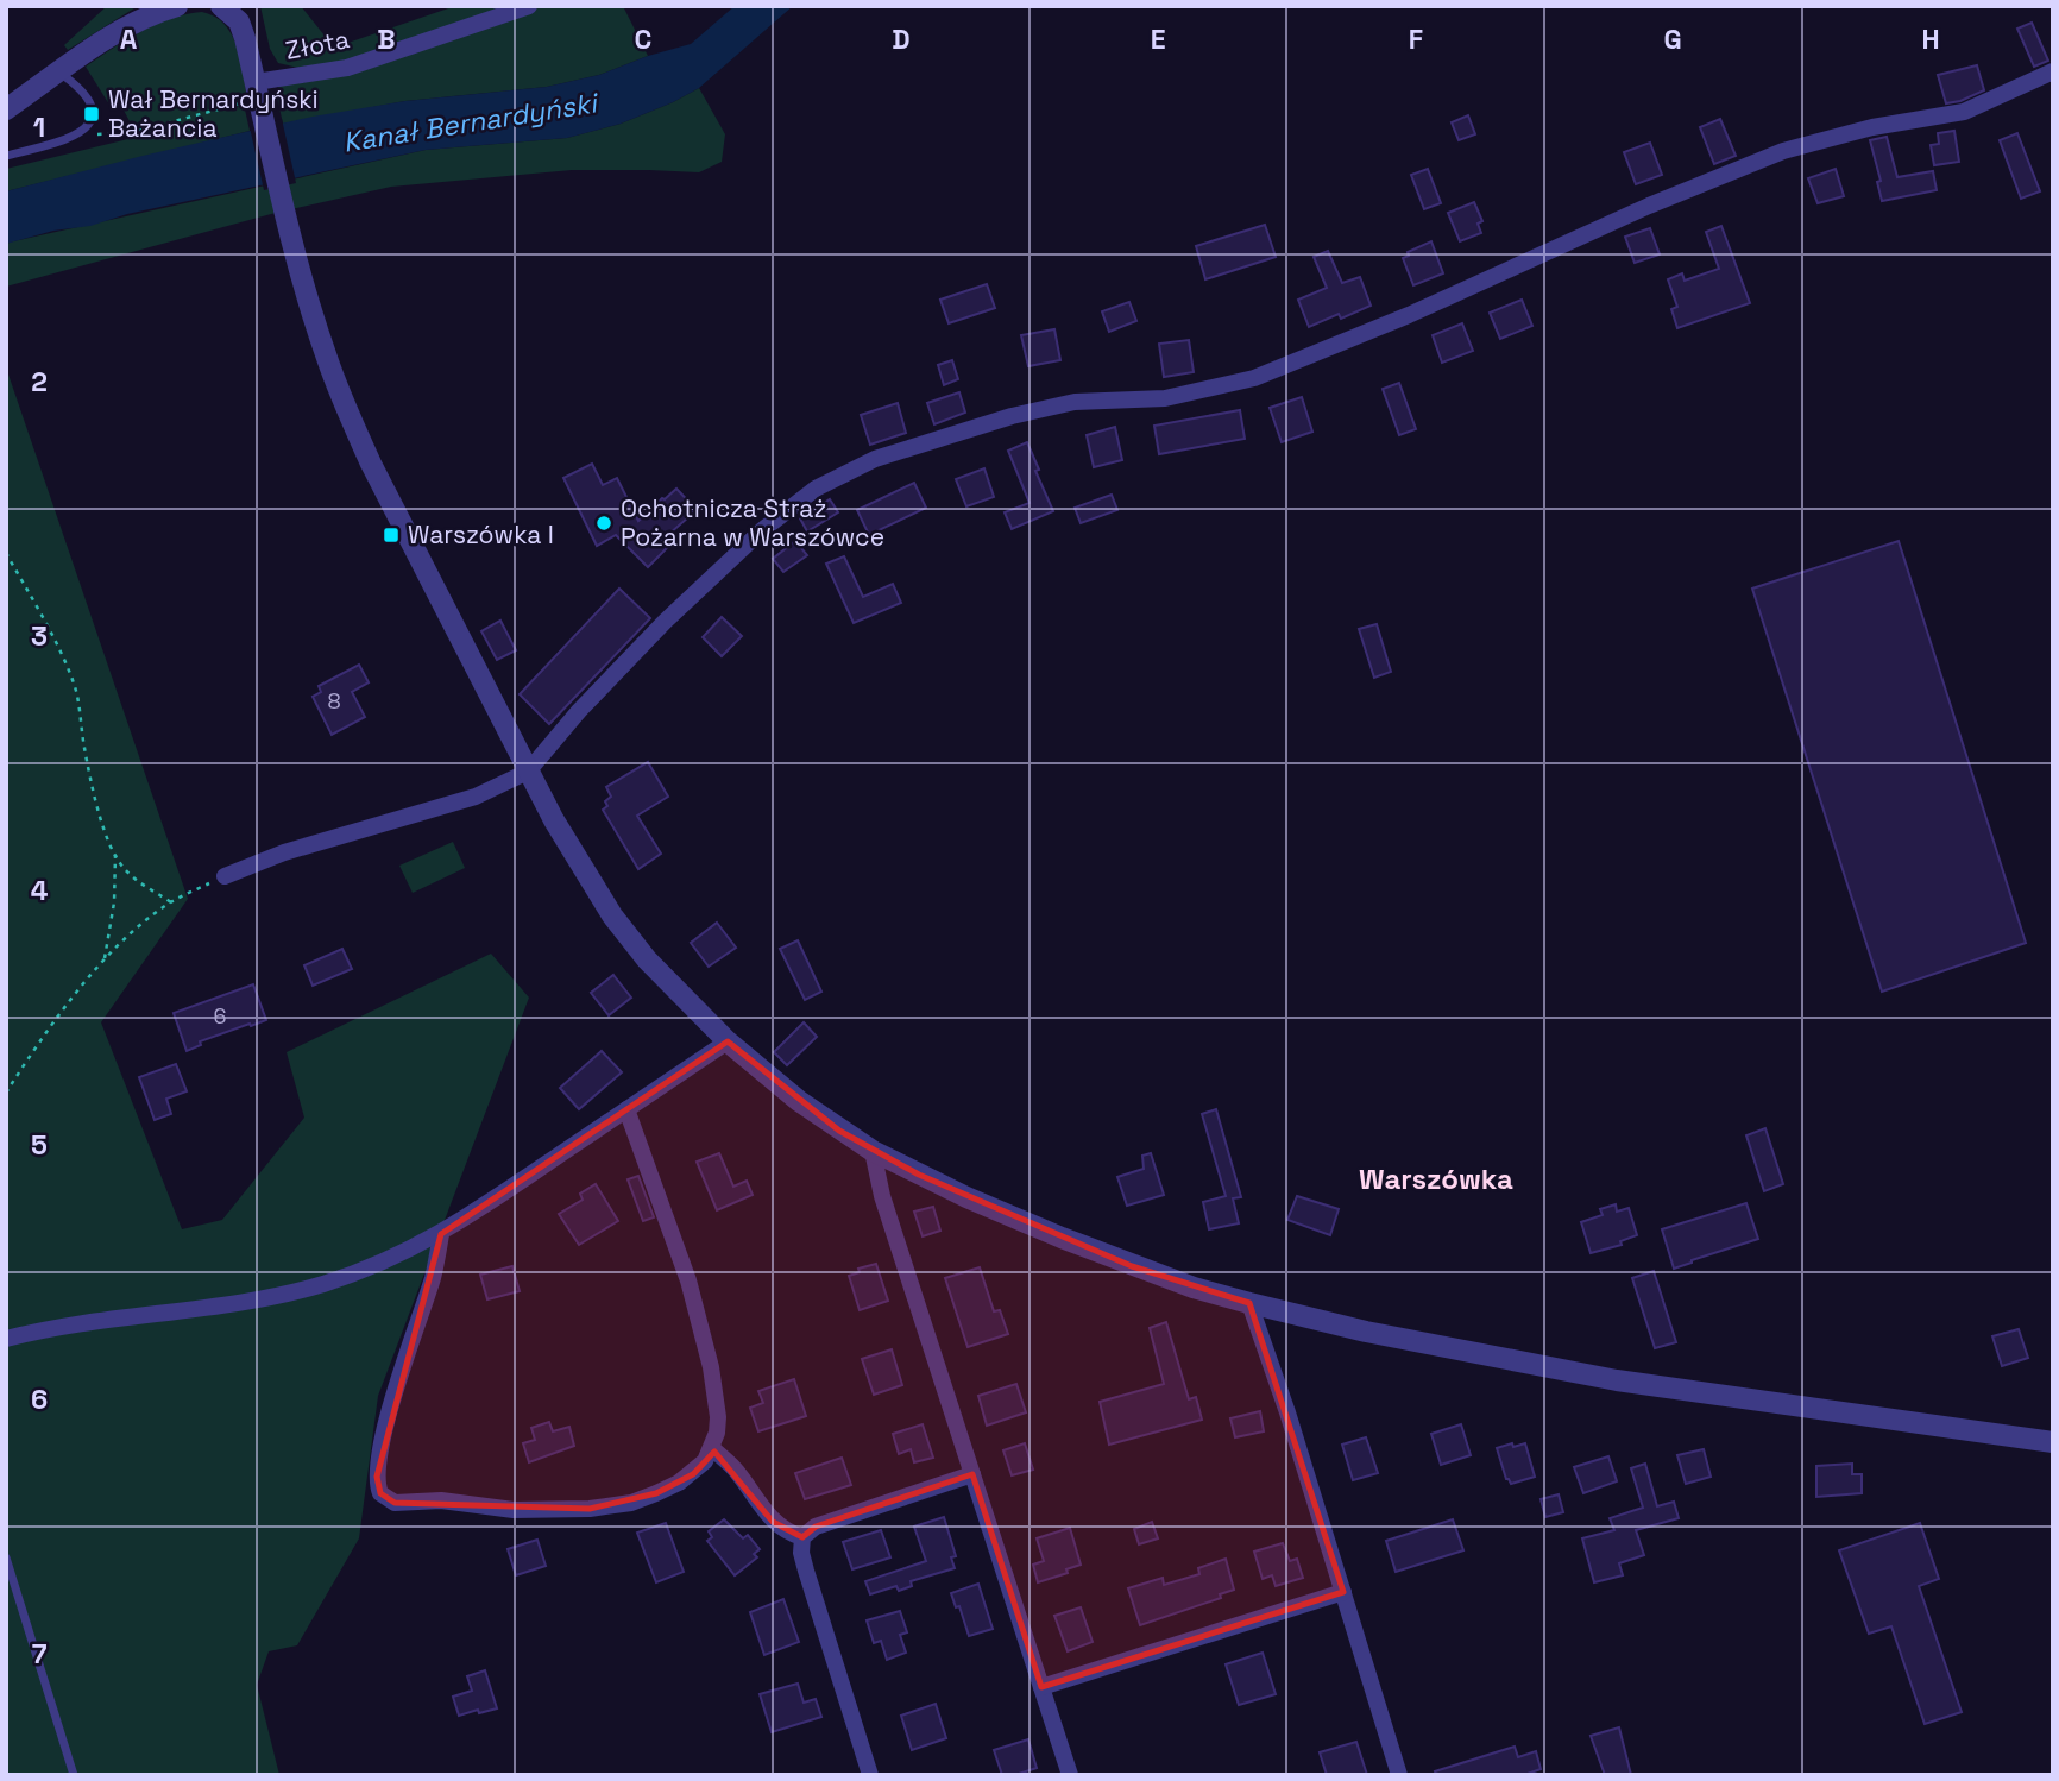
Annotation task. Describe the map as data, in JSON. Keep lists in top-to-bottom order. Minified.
{"streets":{"street":["Złota"]},"districts":["Warszówka"],"water":["Kanał Bernardyński"],"places":{"transit":["Wał Bernardyński Bażancia","Warszówka I"],"other":["Ochotnicza Straż Pożarna w Warszówce"]},"house_numbers":["8","6"],"grid":{"columns":["A","B","C","D","E","F","G","H"],"rows":["1","2","3","4","5","6","7"]}}
